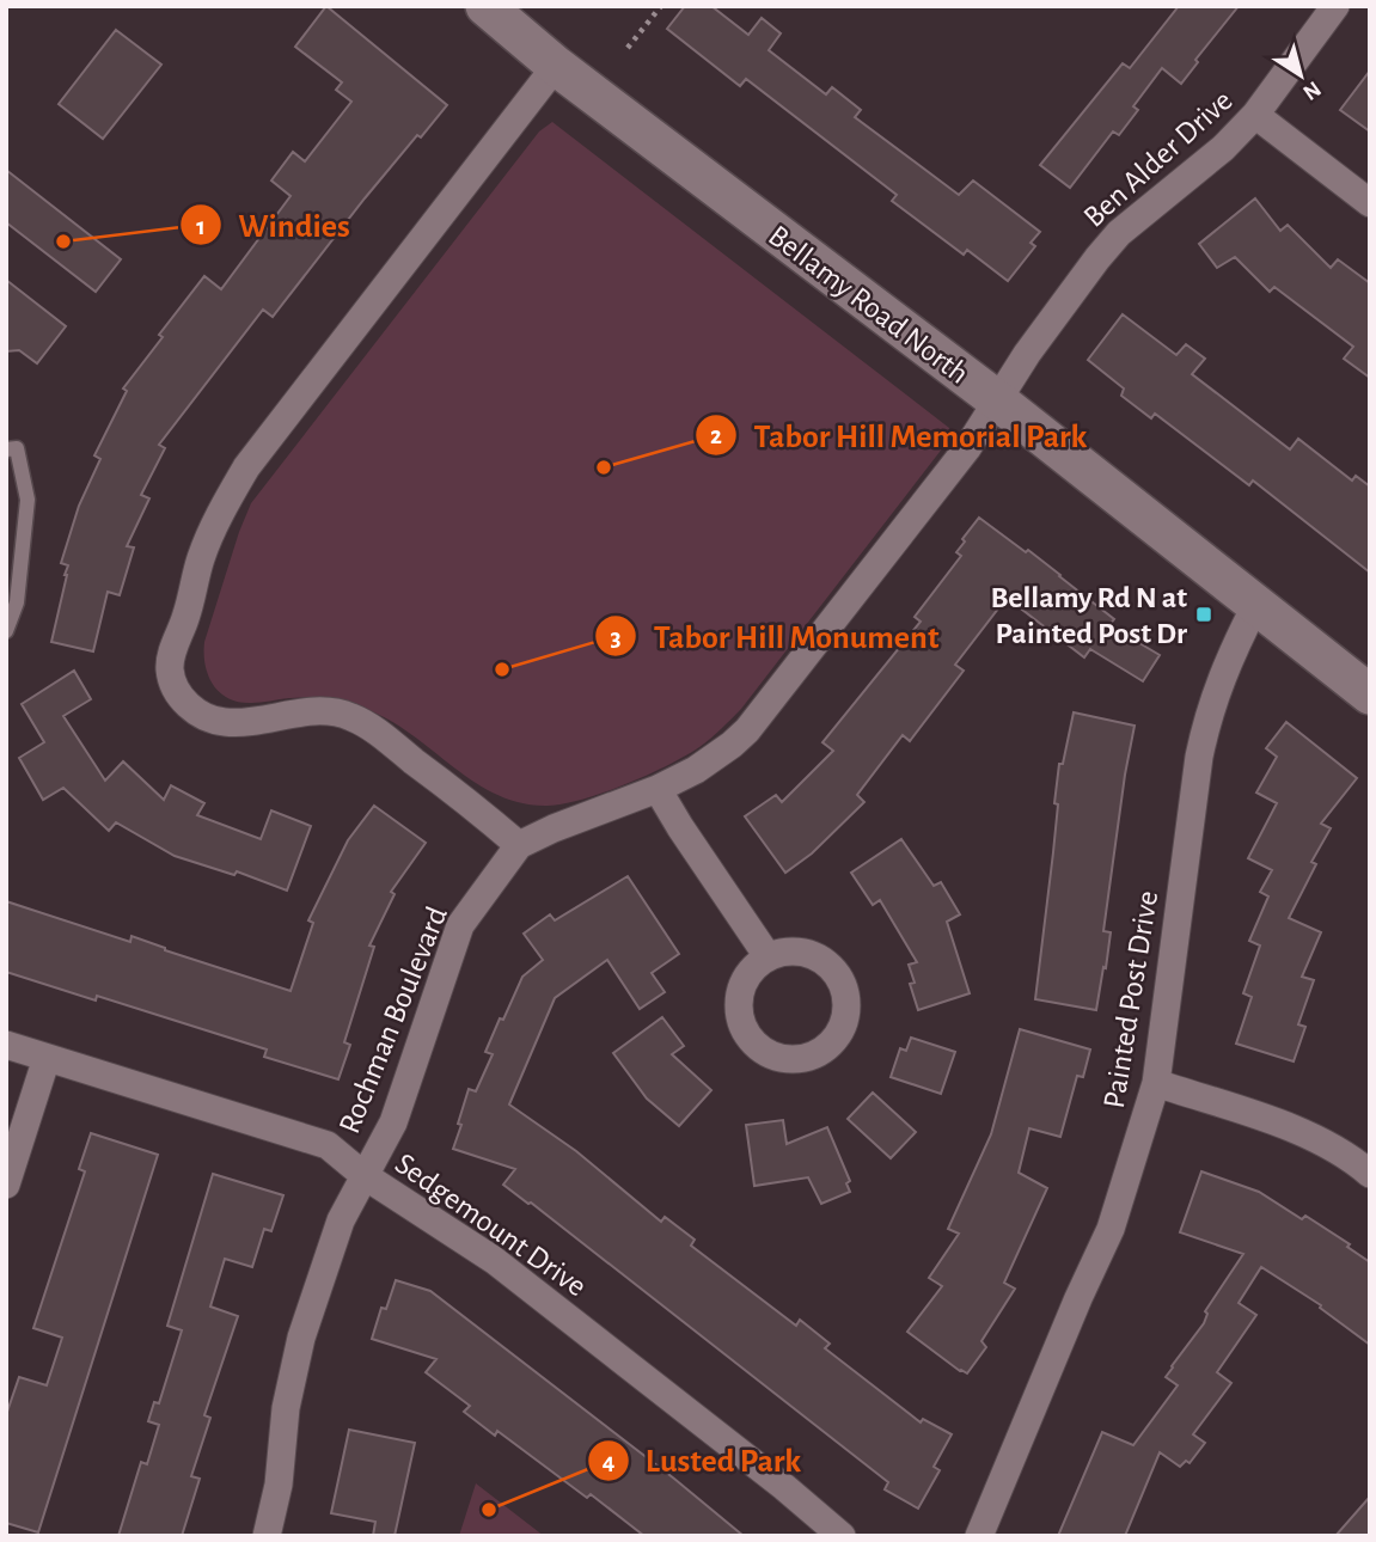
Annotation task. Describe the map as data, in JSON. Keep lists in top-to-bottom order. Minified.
{"streets":{"street":["Ben Alder Drive","Bellamy Road North","Painted Post Drive","Rochman Boulevard","Sedgemount Drive"]},"crossings":[["Ben Alder Drive","Bellamy Road North"],["Ben Alder Drive","Rochman Boulevard"],["Bellamy Road North","Painted Post Drive"],["Bellamy Road North","Rochman Boulevard"],["Rochman Boulevard","Sedgemount Drive"]],"places":{"other":["Windies","Tabor Hill Memorial Park","Tabor Hill Monument","Lusted Park"],"transit":["Bellamy Rd N at Painted Post Dr"]},"north":"bottom right"}
